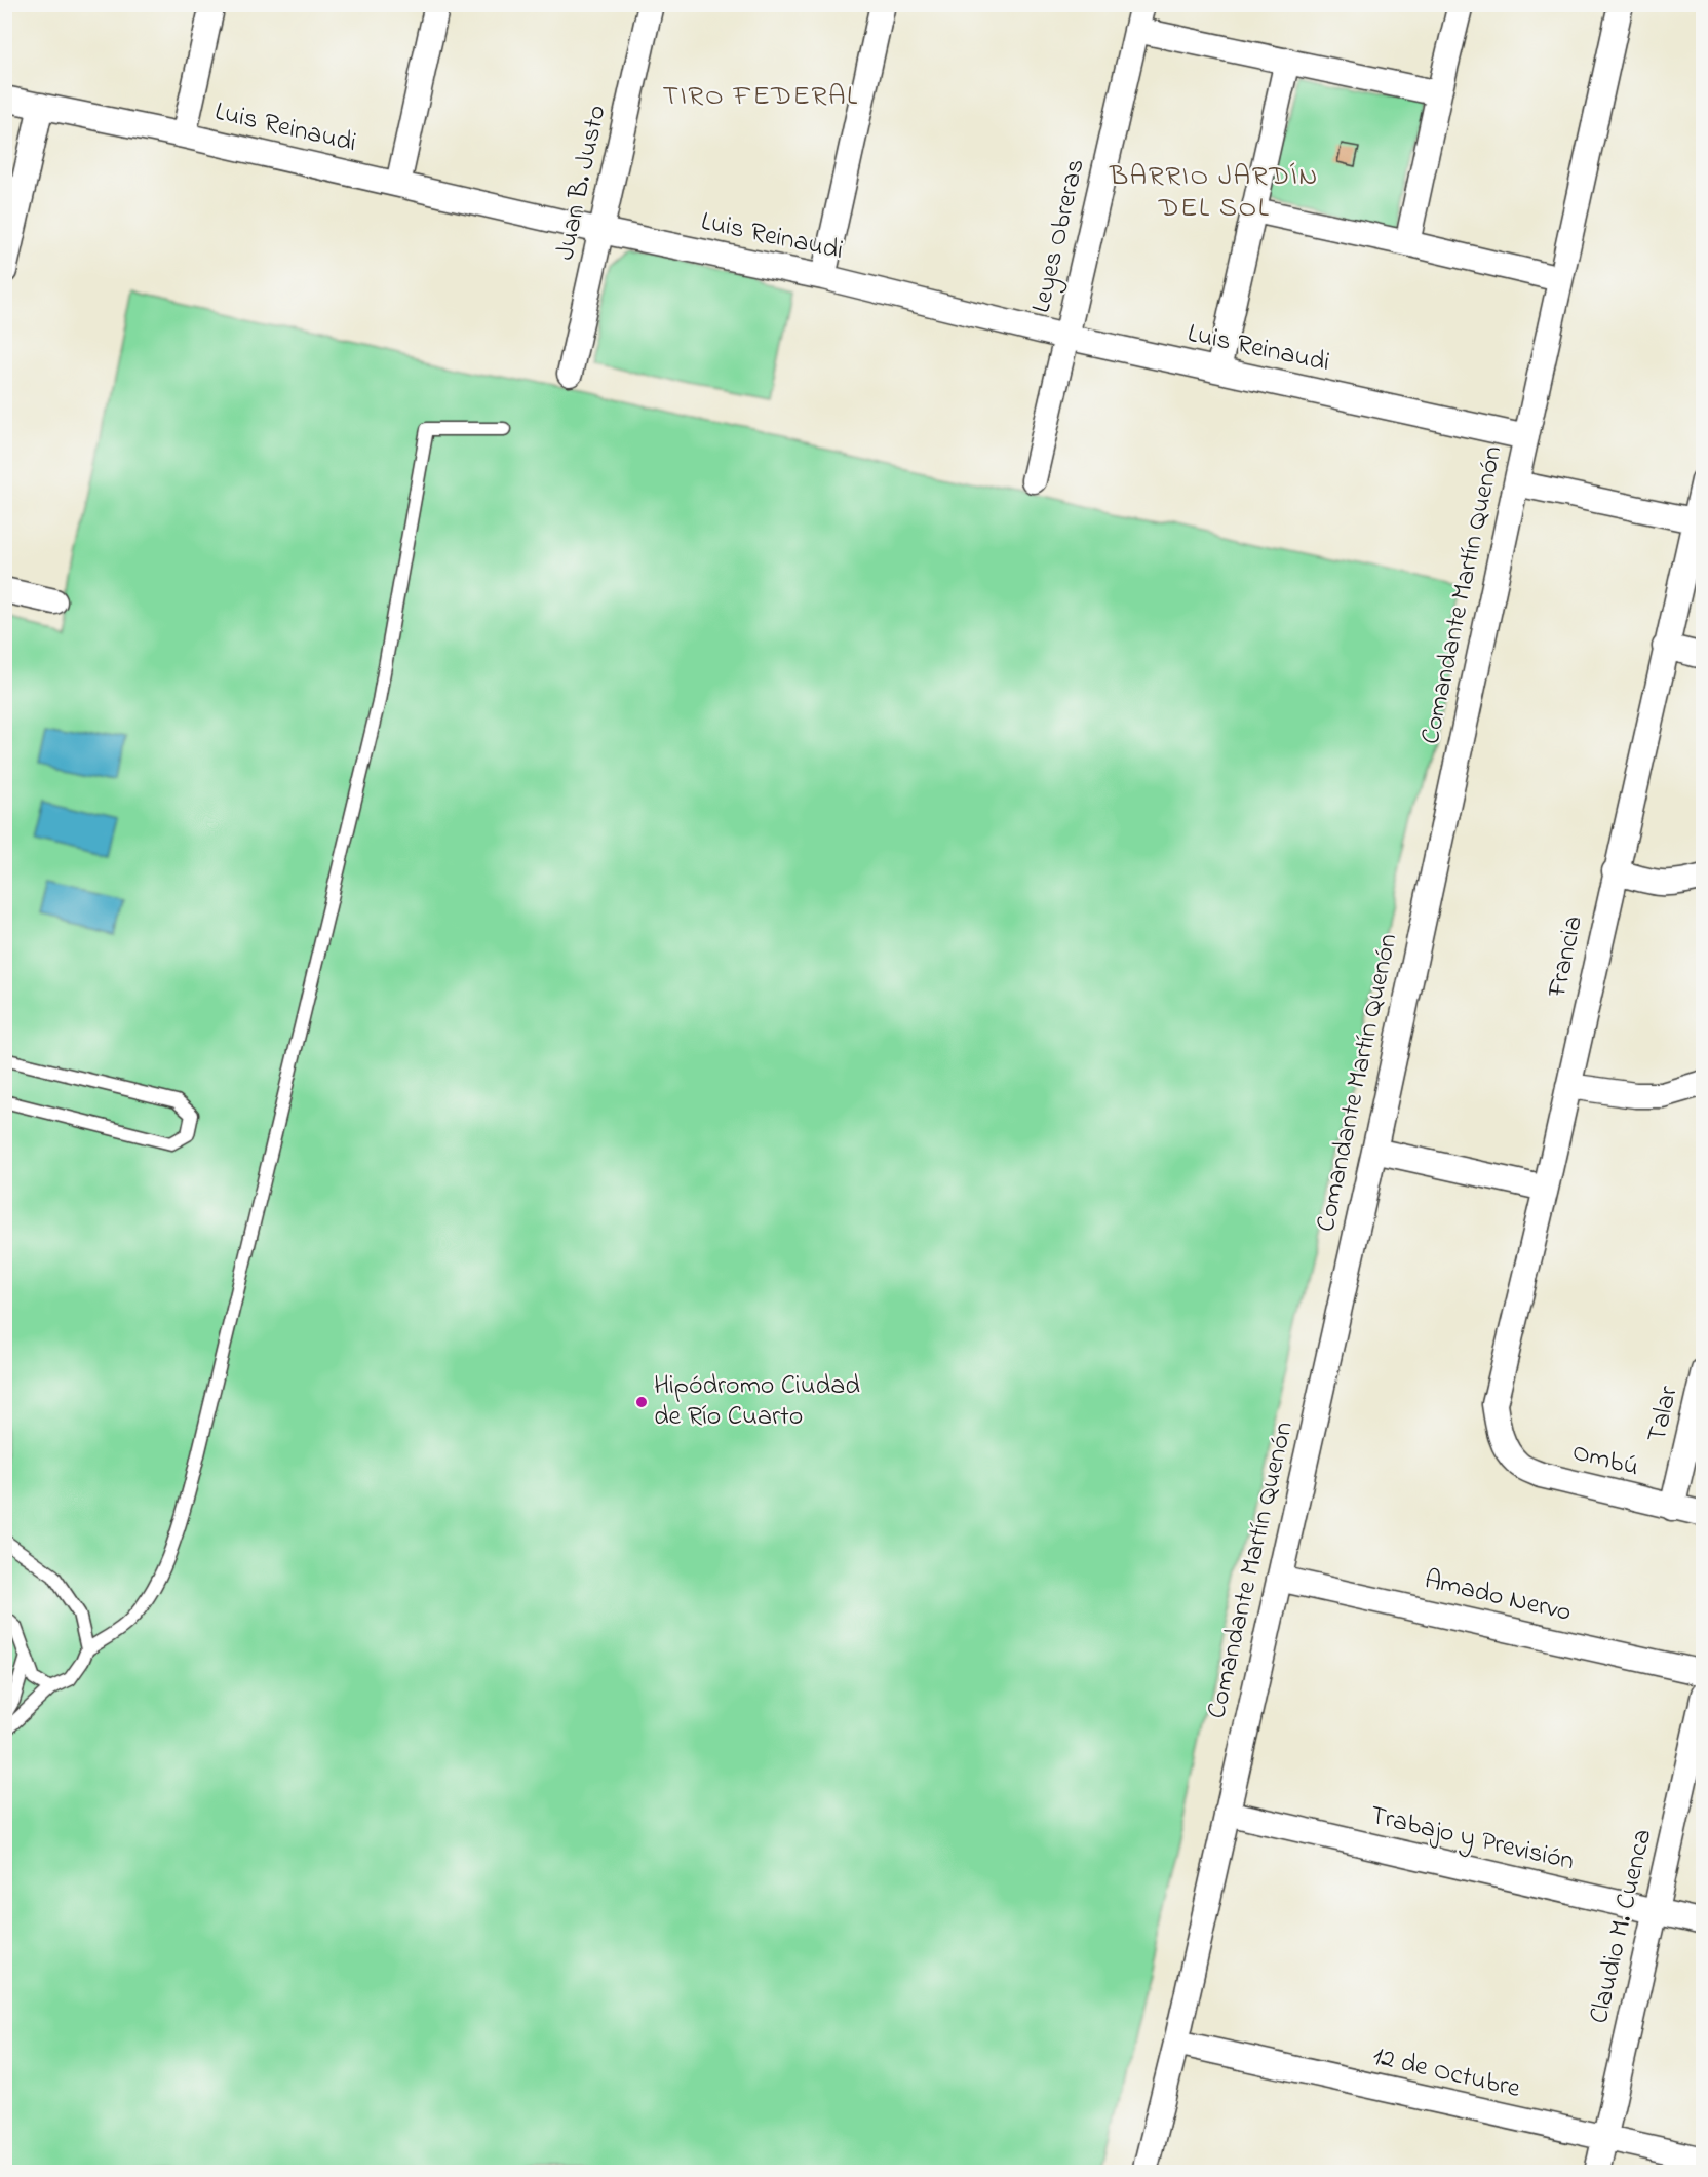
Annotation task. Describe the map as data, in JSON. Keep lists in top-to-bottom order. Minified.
{"streets":{"street":["Luis Reinaudi","Juan B. Justo","Leyes Obreras","Comandante Martín Quenón","Francia","Talar","Ombú","Amado Nervo","Trabajo y Previsión","Claudio M. Cuenca","12 de Octubre"]},"crossings":[["Luis Reinaudi","Juan B. Justo"],["Luis Reinaudi","Leyes Obreras"],["Luis Reinaudi","Comandante Martín Quenón"],["Comandante Martín Quenón","Amado Nervo"],["Comandante Martín Quenón","Trabajo y Previsión"],["Comandante Martín Quenón","12 de Octubre"],["Francia","Ombú"],["Talar","Ombú"],["Trabajo y Previsión","Claudio M. Cuenca"],["Claudio M. Cuenca","12 de Octubre"]],"districts":["TIRO FEDERAL","BARRIO JARDÍN DEL SOL"],"places":["Hipódromo Ciudad de Río Cuarto"]}
